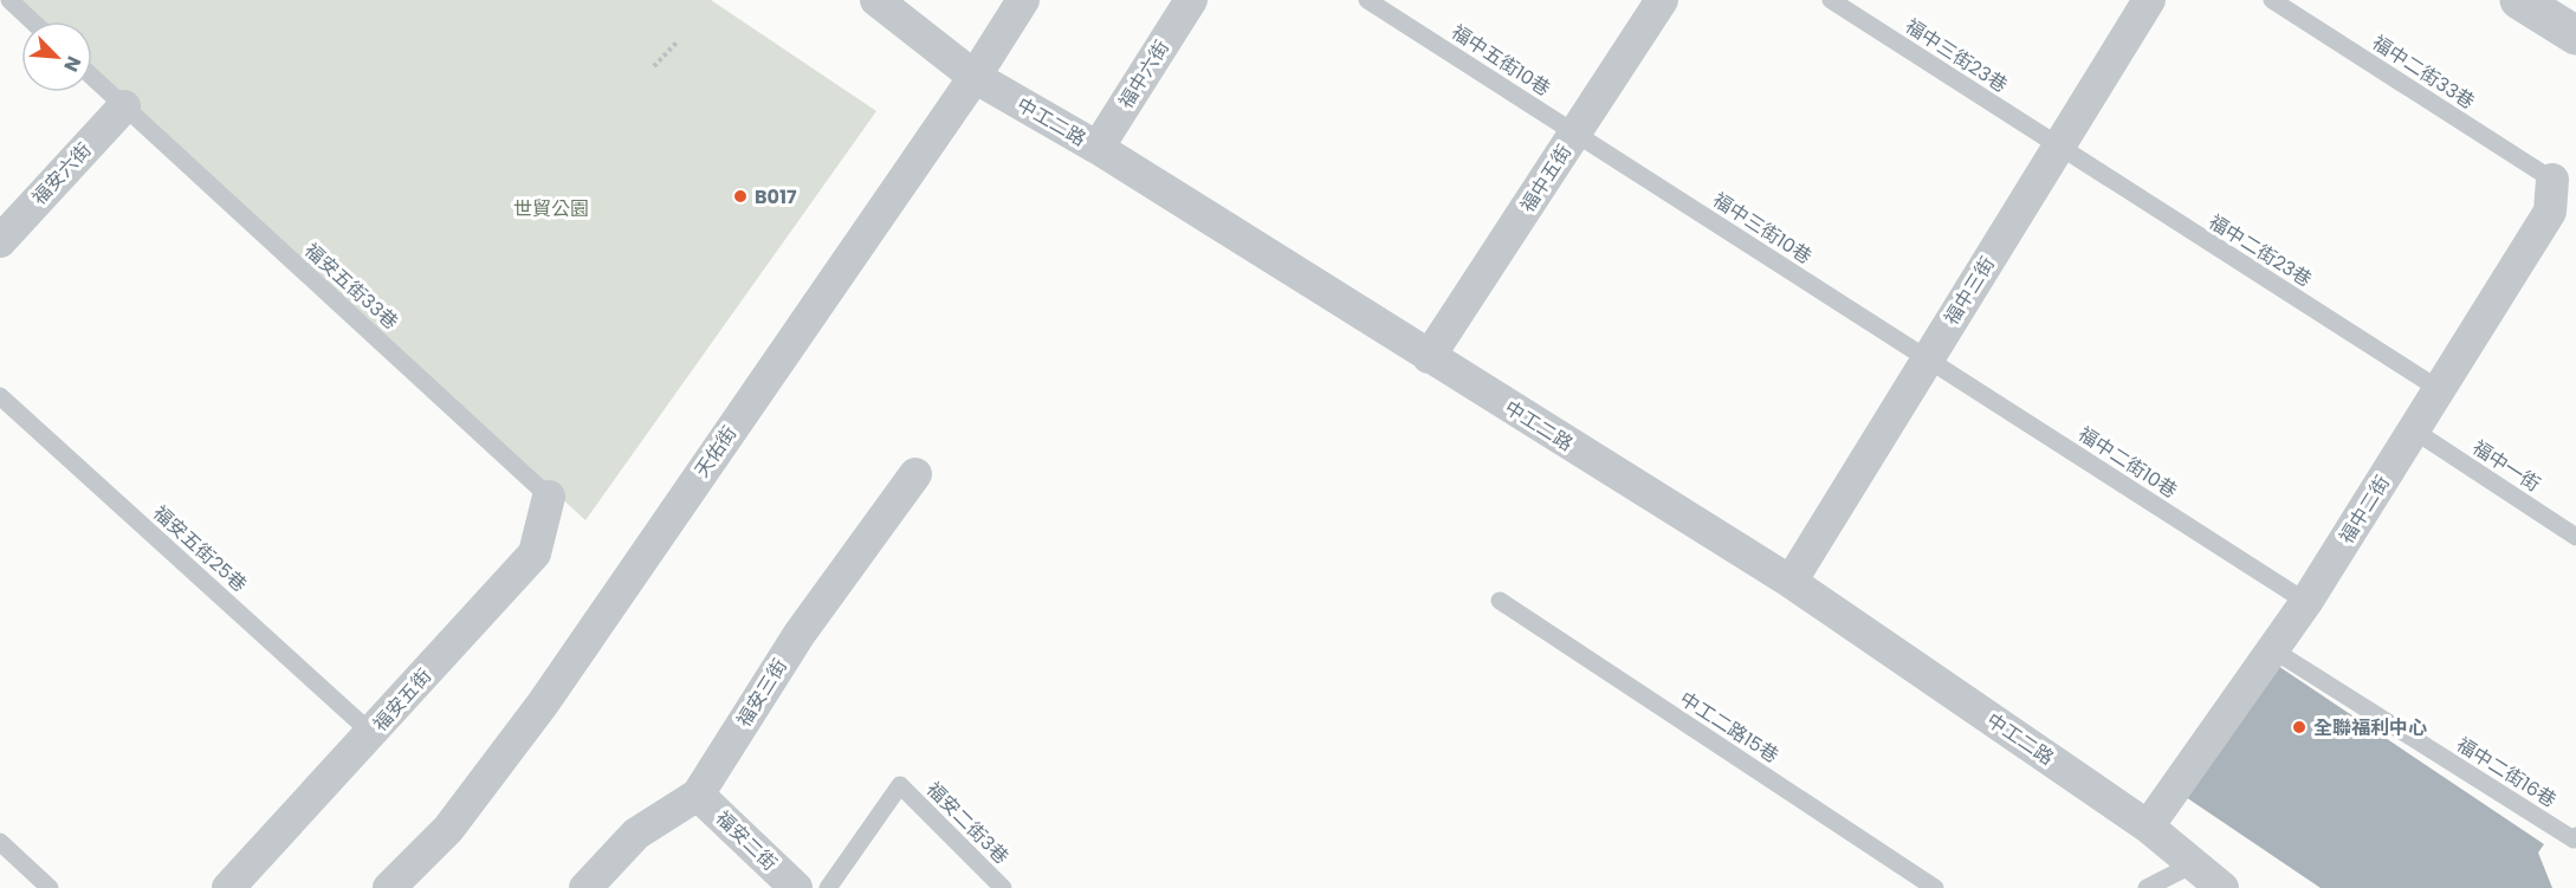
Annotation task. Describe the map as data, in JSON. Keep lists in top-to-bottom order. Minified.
{"streets":{"street":["福中六街","中工二路","福安六街","福中五街","福中三街","天佑街","福中二街","福安三街","福安五街","福安二街"],"lane":["福中三街23巷","福中五街10巷","福中二街33巷","福中三街10巷","福中二街23巷","福安五街33巷","福中二街10巷","福中一街","福安五街25巷","中工二路15巷","福中二街16巷","福安二街3巷"]},"crossings":[["福中三街23巷","福中二街23巷"],["福中三街23巷","福中三街"],["福中五街10巷","福中五街"],["福中五街10巷","福中三街10巷"],["福中二街33巷","福中二街"],["福中六街","中工二路"],["中工二路","福中五街"],["中工二路","福中三街"],["中工二路","天佑街"],["中工二路","福中二街"],["福安六街","福安五街33巷"],["福中五街","福中三街10巷"],["福中三街10巷","福中三街"],["福中三街10巷","福中二街10巷"],["福中二街23巷","福中三街"],["福中二街23巷","福中二街"],["福安五街33巷","福安五街"],["福中三街","福中二街10巷"],["福中二街10巷","福中二街"],["福中一街","福中二街"],["福中二街","福中二街16巷"],["福安五街25巷","福安五街"],["福安三街","福安二街"]],"parks":["世貿公園"],"places":["B017","全聯福利中心"],"north":"bottom right"}
